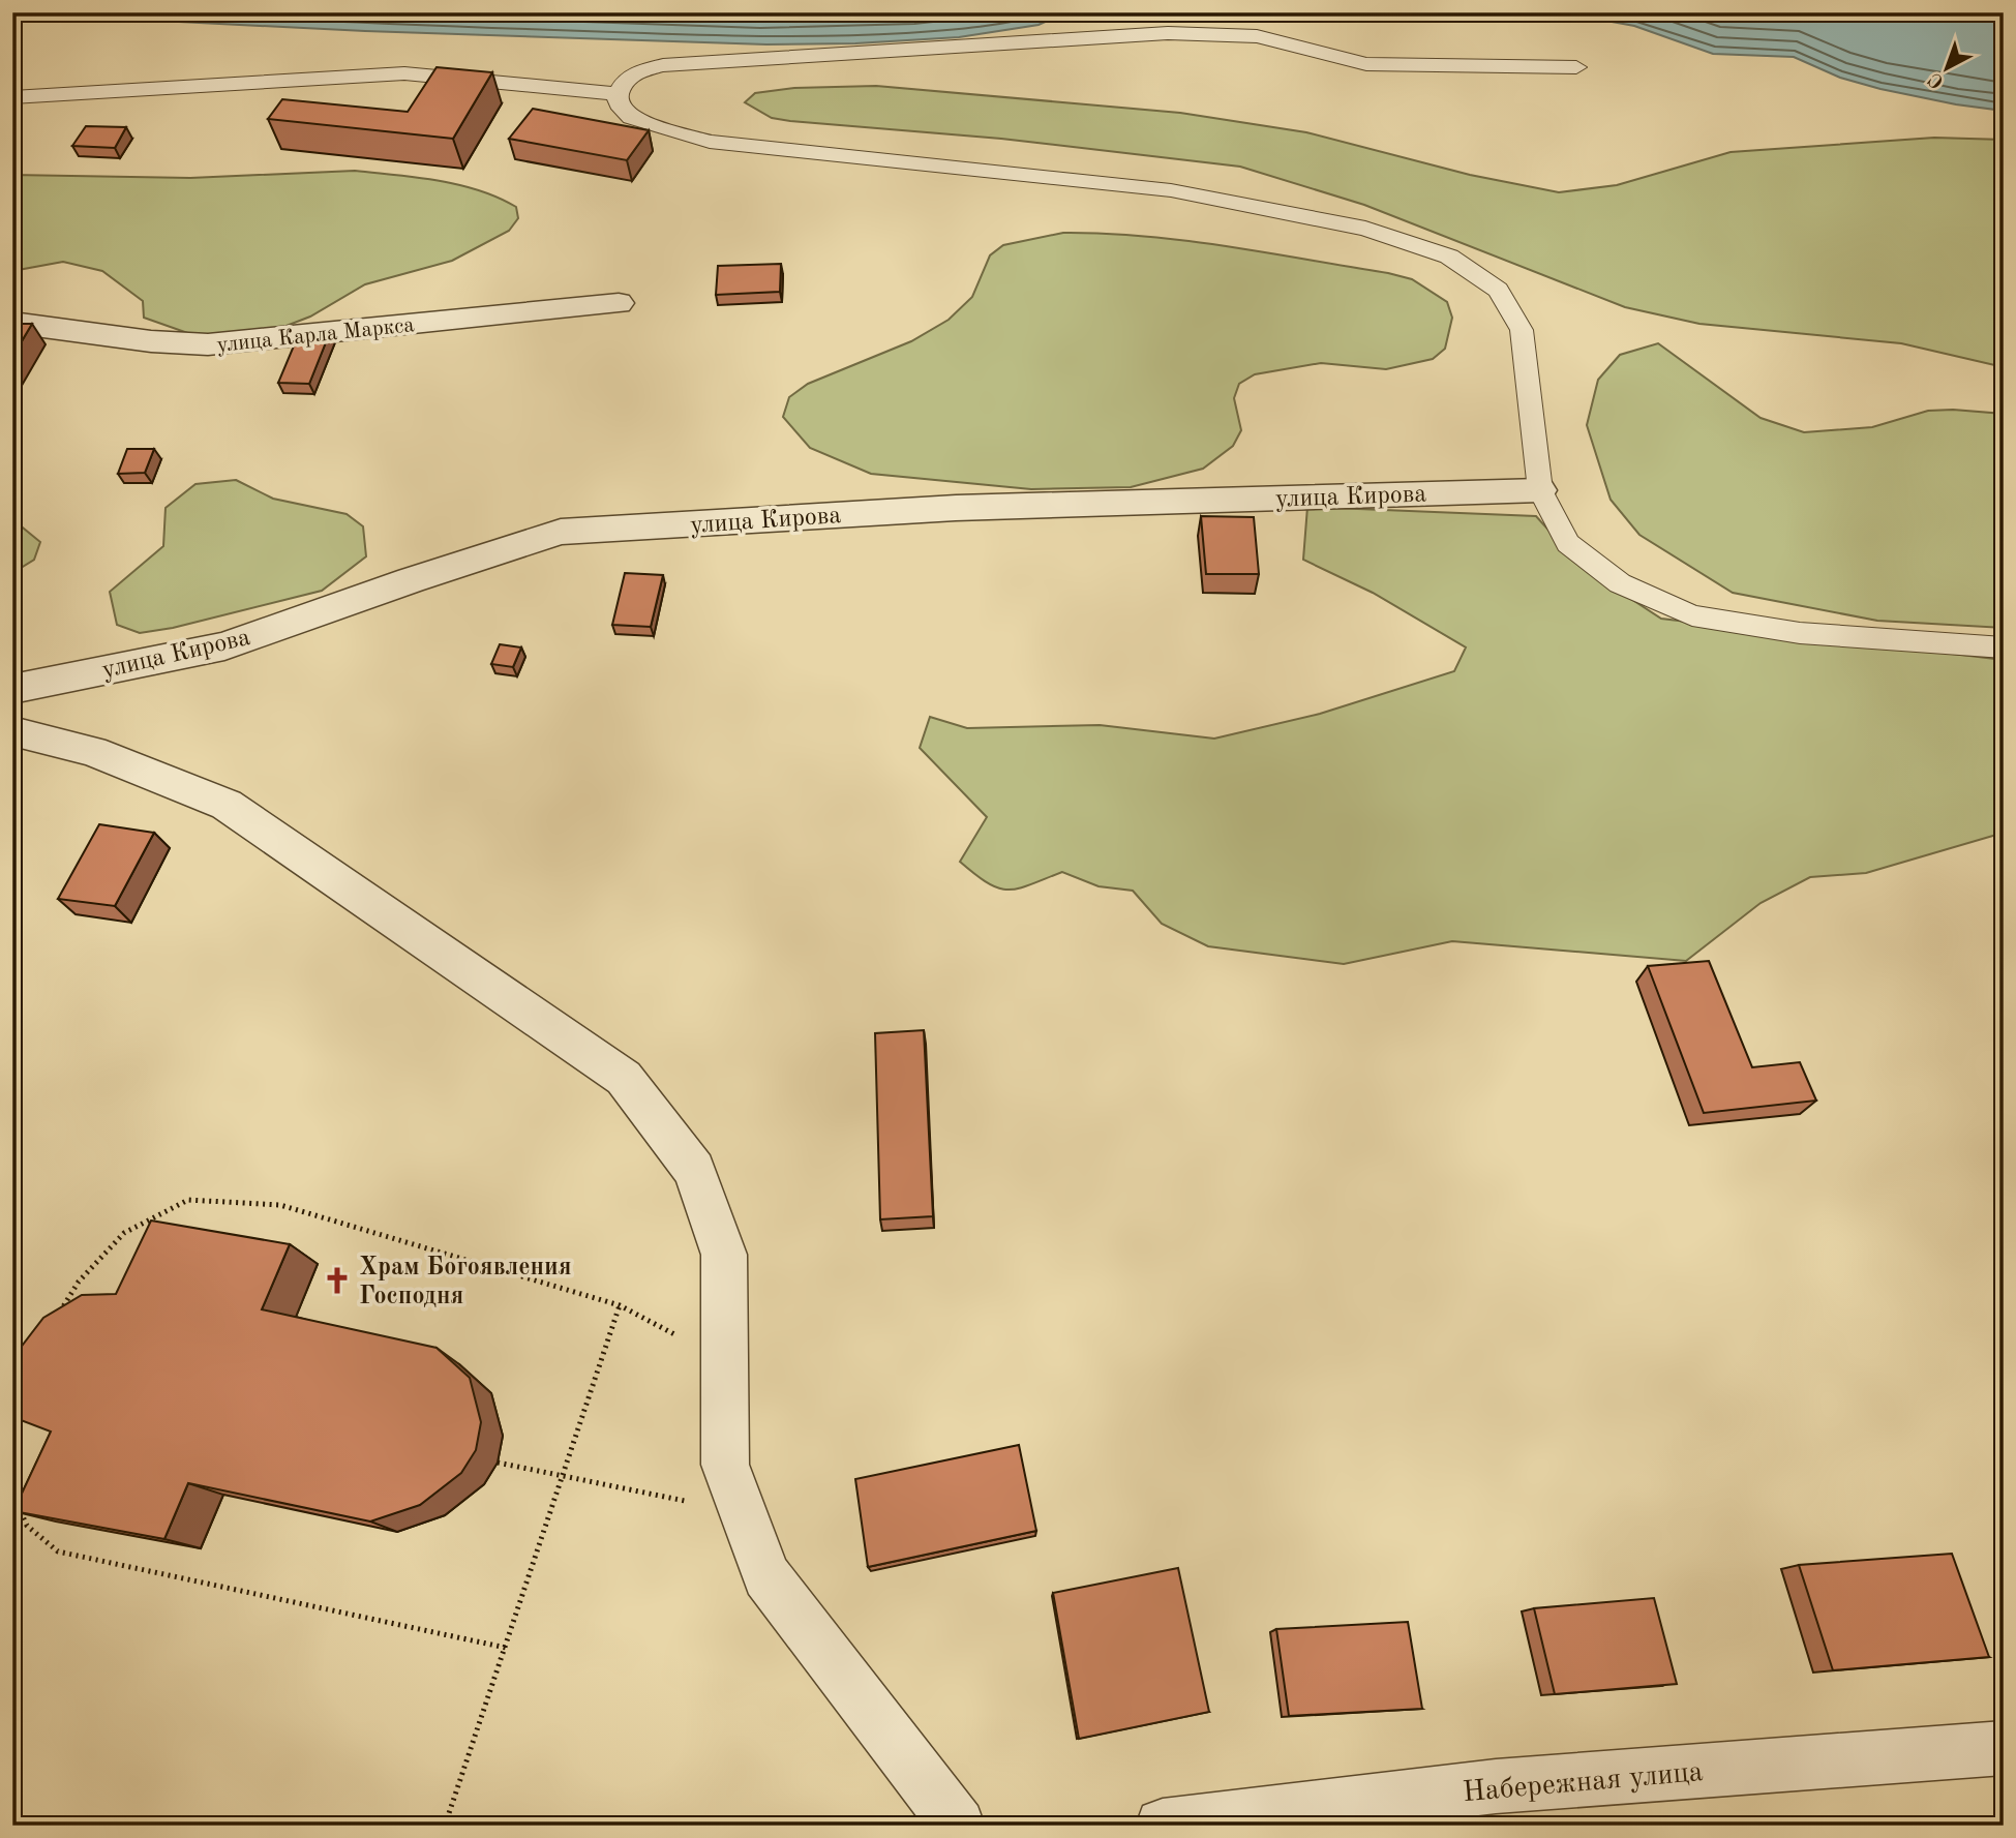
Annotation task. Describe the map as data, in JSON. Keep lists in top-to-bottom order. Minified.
{"streets":{"street":["улица Карла Маркса","улица Кирова","Набережная улица"]},"places":{"church":["Храм Богоявления Господня"]},"north":"bottom left"}
